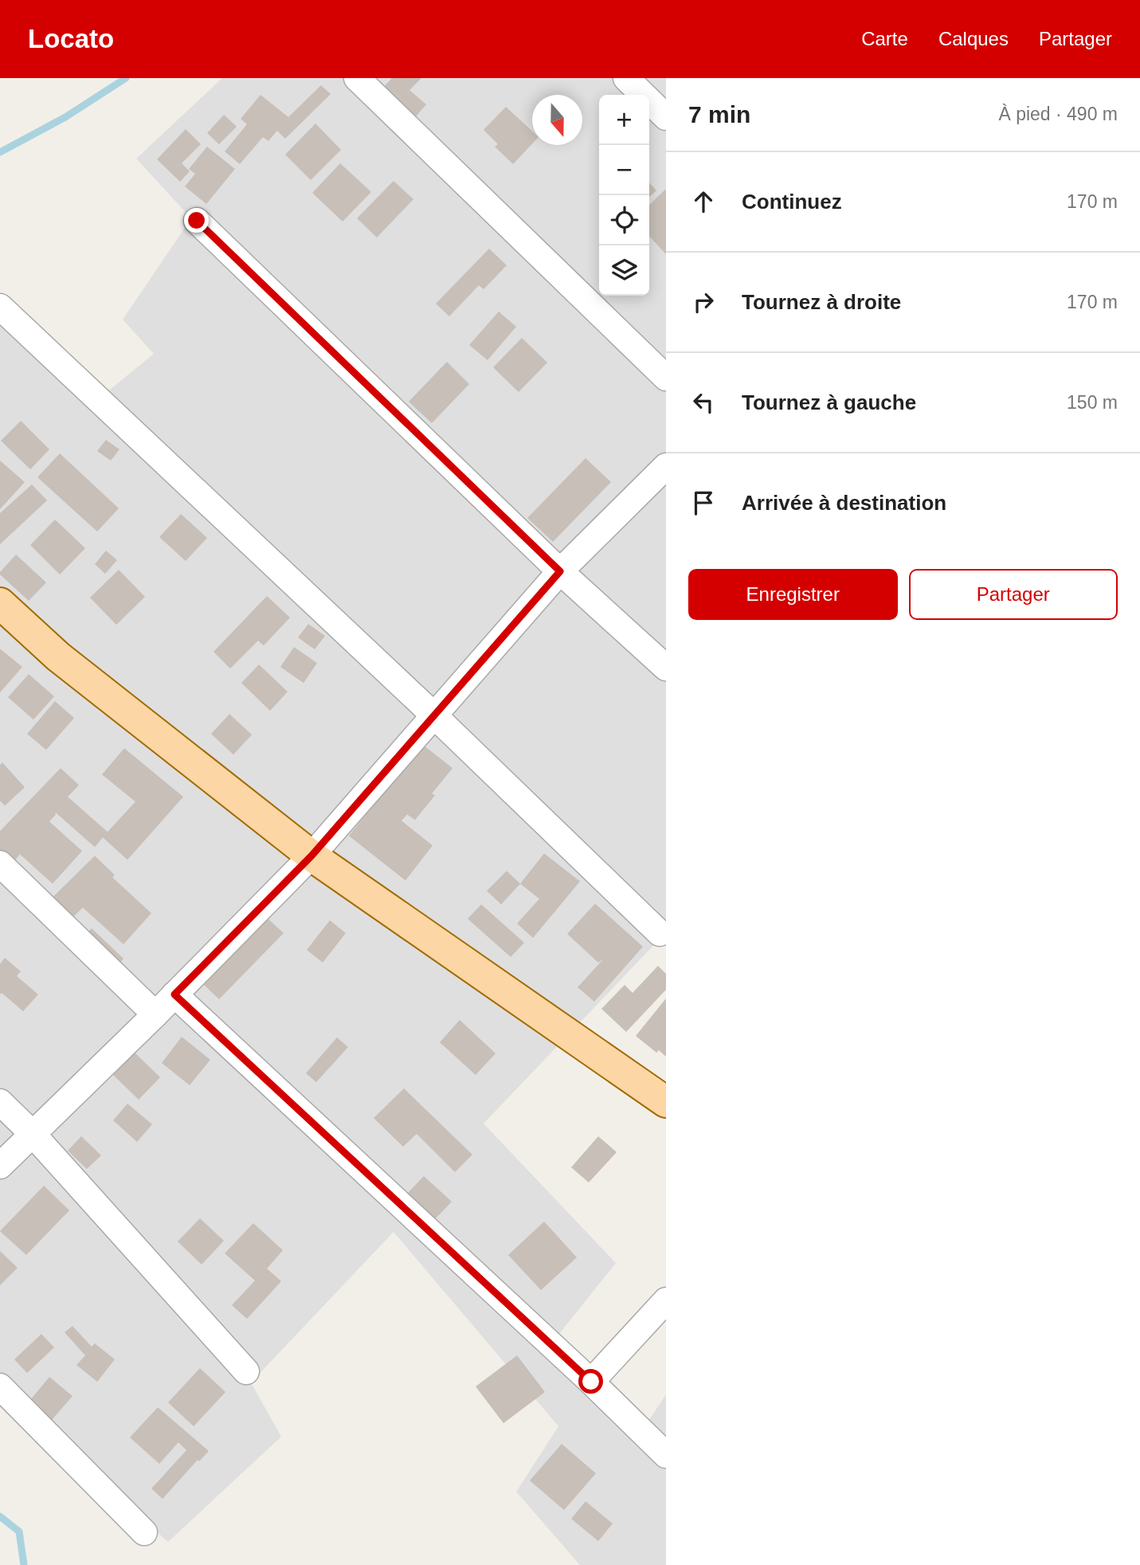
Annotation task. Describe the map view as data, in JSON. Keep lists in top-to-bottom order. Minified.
{"north":"bottom","page":{"header":"Locato","nav":["Carte","Calques","Partager"],"heading":["7 min","À pied · 490 m"],"map_buttons":["+","−"],"list":[["Continuez","170 m"],["Tournez à droite","170 m"],["Tournez à gauche","150 m"],"Arrivée à destination"],"buttons":["Enregistrer","Partager"]}}
